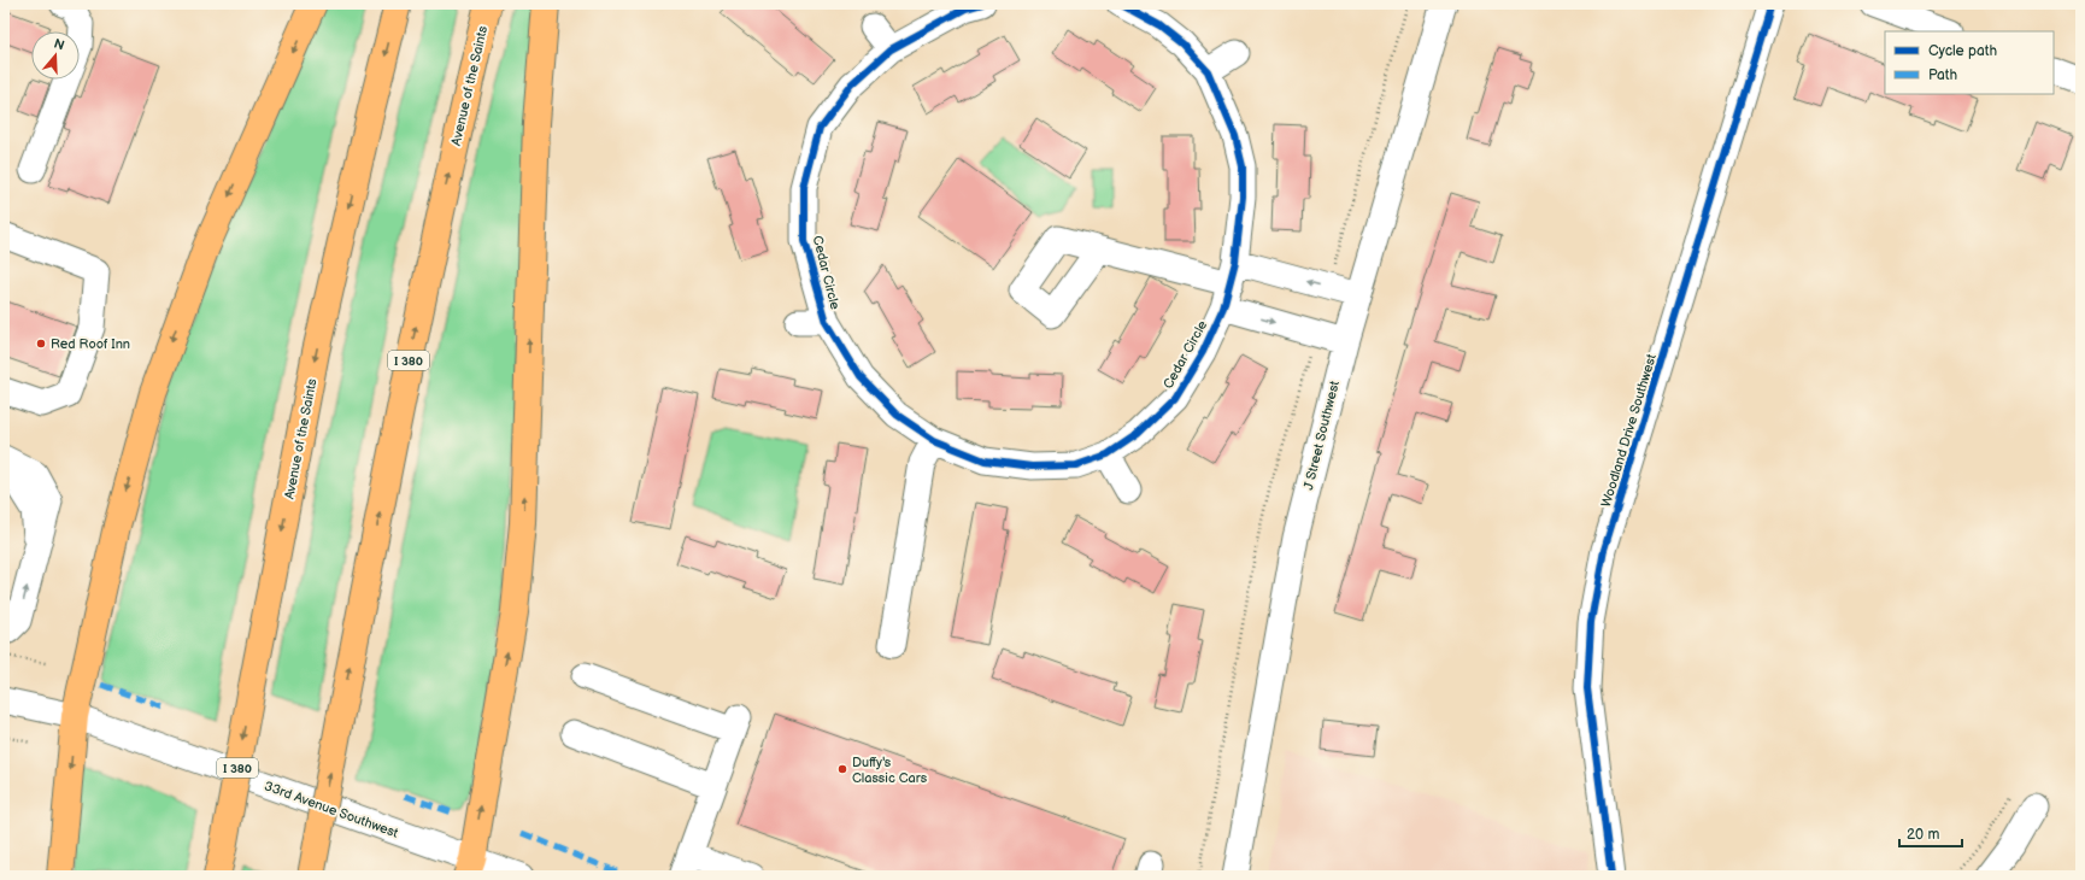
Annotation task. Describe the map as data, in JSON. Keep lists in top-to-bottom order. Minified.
{"streets":{"highway":["Avenue of the Saints","I 380"],"street":["Cedar Circle","Woodland Drive Southwest","J Street Southwest","33rd Avenue Southwest"]},"places":["Red Roof Inn","Duffy's Classic Cars"],"legend":["Cycle path","Path"],"scale_bar":"20 m","north":"top"}
